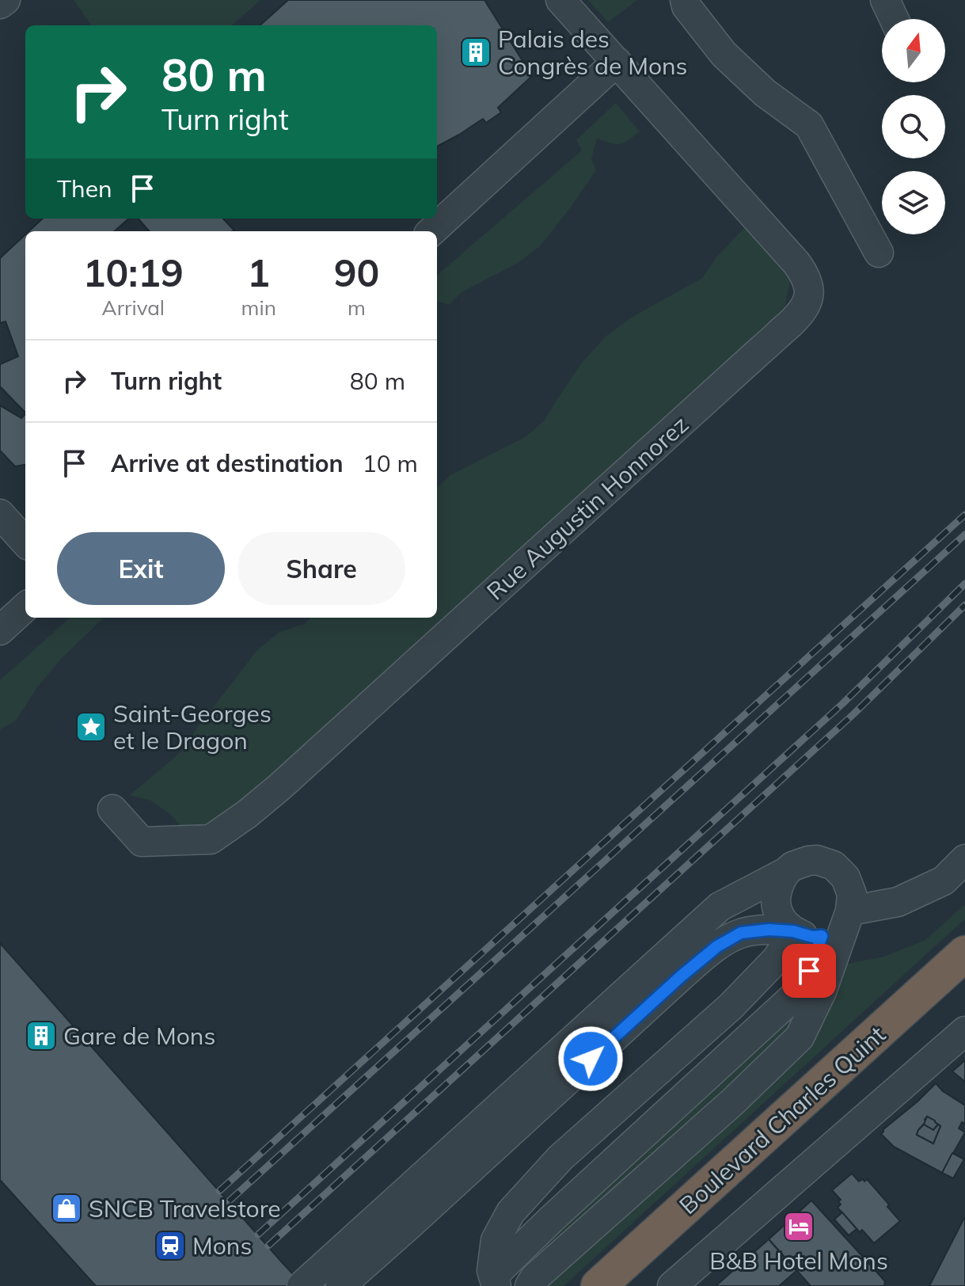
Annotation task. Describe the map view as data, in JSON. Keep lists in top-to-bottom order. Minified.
{"streets":{"highway":["Boulevard Charles Quint"],"street":["Rue Augustin Honnorez"]},"places":{"building":["Palais des Congrès de Mons","Gare de Mons"],"place":["Saint-Georges et le Dragon"],"shop":["SNCB Travelstore"],"hotel":["B&B Hotel Mons"],"station":["Mons"]},"north":"top","page":{"turn":["80 m","Turn right"],"then":"Then","eta":["10:19","Arrival","1","min","90","m"],"list":[{"name":"Turn right","value":"80 m"},{"name":"Arrive at destination","value":"10 m"}],"buttons":["Exit","Share"]}}
